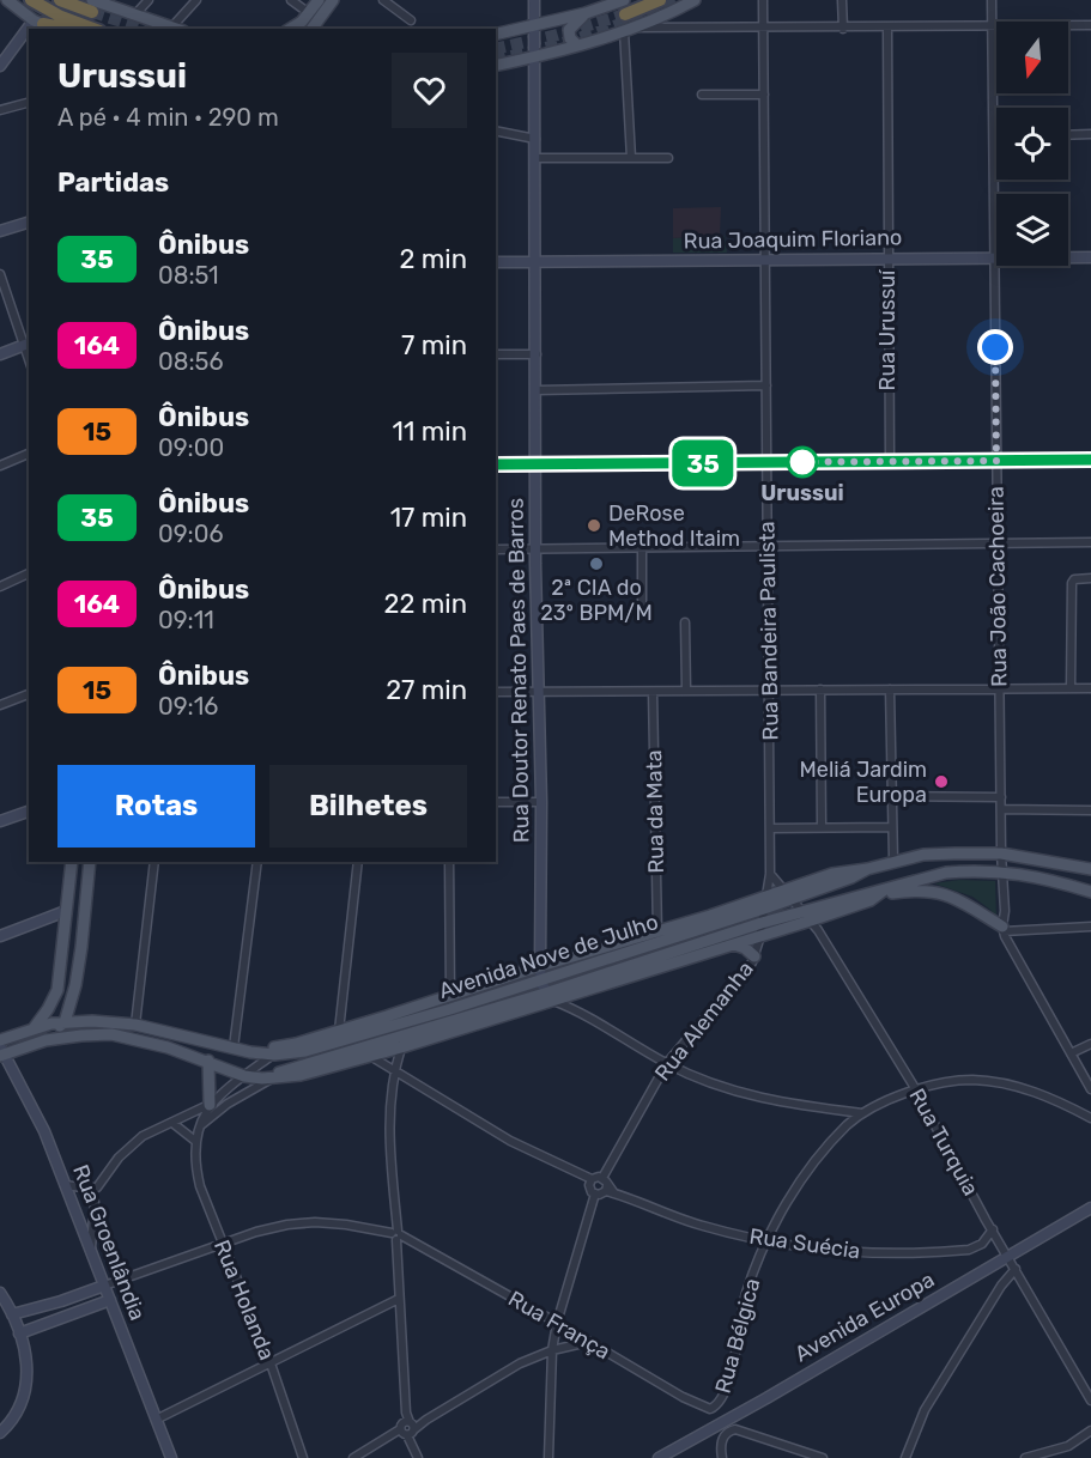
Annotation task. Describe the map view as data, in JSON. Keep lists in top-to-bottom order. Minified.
{"streets":{"main road":["Avenida Nove de Julho"],"street":["Rua Joaquim Floriano","Rua Urussuí","Rua João Cachoeira","Rua Bandeira Paulista","Rua Doutor Renato Paes de Barros","Rua da Mata","Rua Alemanha","Rua Turquia","Rua Groenlândia","Rua Suécia","Rua Holanda","Avenida Europa","Rua França","Rua Bélgica"]},"crossings":[["Rua Joaquim Floriano","Rua Urussuí"],["Rua Joaquim Floriano","Rua João Cachoeira"],["Rua Joaquim Floriano","Rua Bandeira Paulista"],["Rua Joaquim Floriano","Rua Doutor Renato Paes de Barros"],["Rua João Cachoeira","Avenida Nove de Julho"],["Rua Bandeira Paulista","Avenida Nove de Julho"],["Rua Bandeira Paulista","Rua Alemanha"],["Rua Doutor Renato Paes de Barros","Avenida Nove de Julho"],["Rua da Mata","Avenida Nove de Julho"],["Avenida Nove de Julho","Rua Alemanha"],["Avenida Nove de Julho","Rua Turquia"],["Avenida Nove de Julho","Rua Groenlândia"],["Rua Alemanha","Rua Suécia"],["Rua Turquia","Rua Suécia"],["Rua Turquia","Avenida Europa"],["Rua Turquia","Rua Bélgica"],["Rua Groenlândia","Rua França"],["Rua Suécia","Rua Bélgica"],["Rua Holanda","Rua França"],["Rua França","Rua Bélgica"]],"places":["Urussui","DeRose Method Itaim","2ª CIA do 23º BPM/M","Meliá Jardim Europa"],"lines":["bus line 35"],"north":"bottom","page":{"on_map":"35","heading":[["Urussui","A pé · 4 min · 290 m"],"Partidas"],"list":[{"mark":"35","name":"Ônibus","note":"08:51","value":"2 min"},{"mark":"164","name":"Ônibus","note":"08:56","value":"7 min"},{"mark":"15","name":"Ônibus","note":"09:00","value":"11 min"},{"mark":"35","name":"Ônibus","note":"09:06","value":"17 min"},{"mark":"164","name":"Ônibus","note":"09:11","value":"22 min"},{"mark":"15","name":"Ônibus","note":"09:16","value":"27 min"}],"buttons":["Rotas","Bilhetes"]}}
